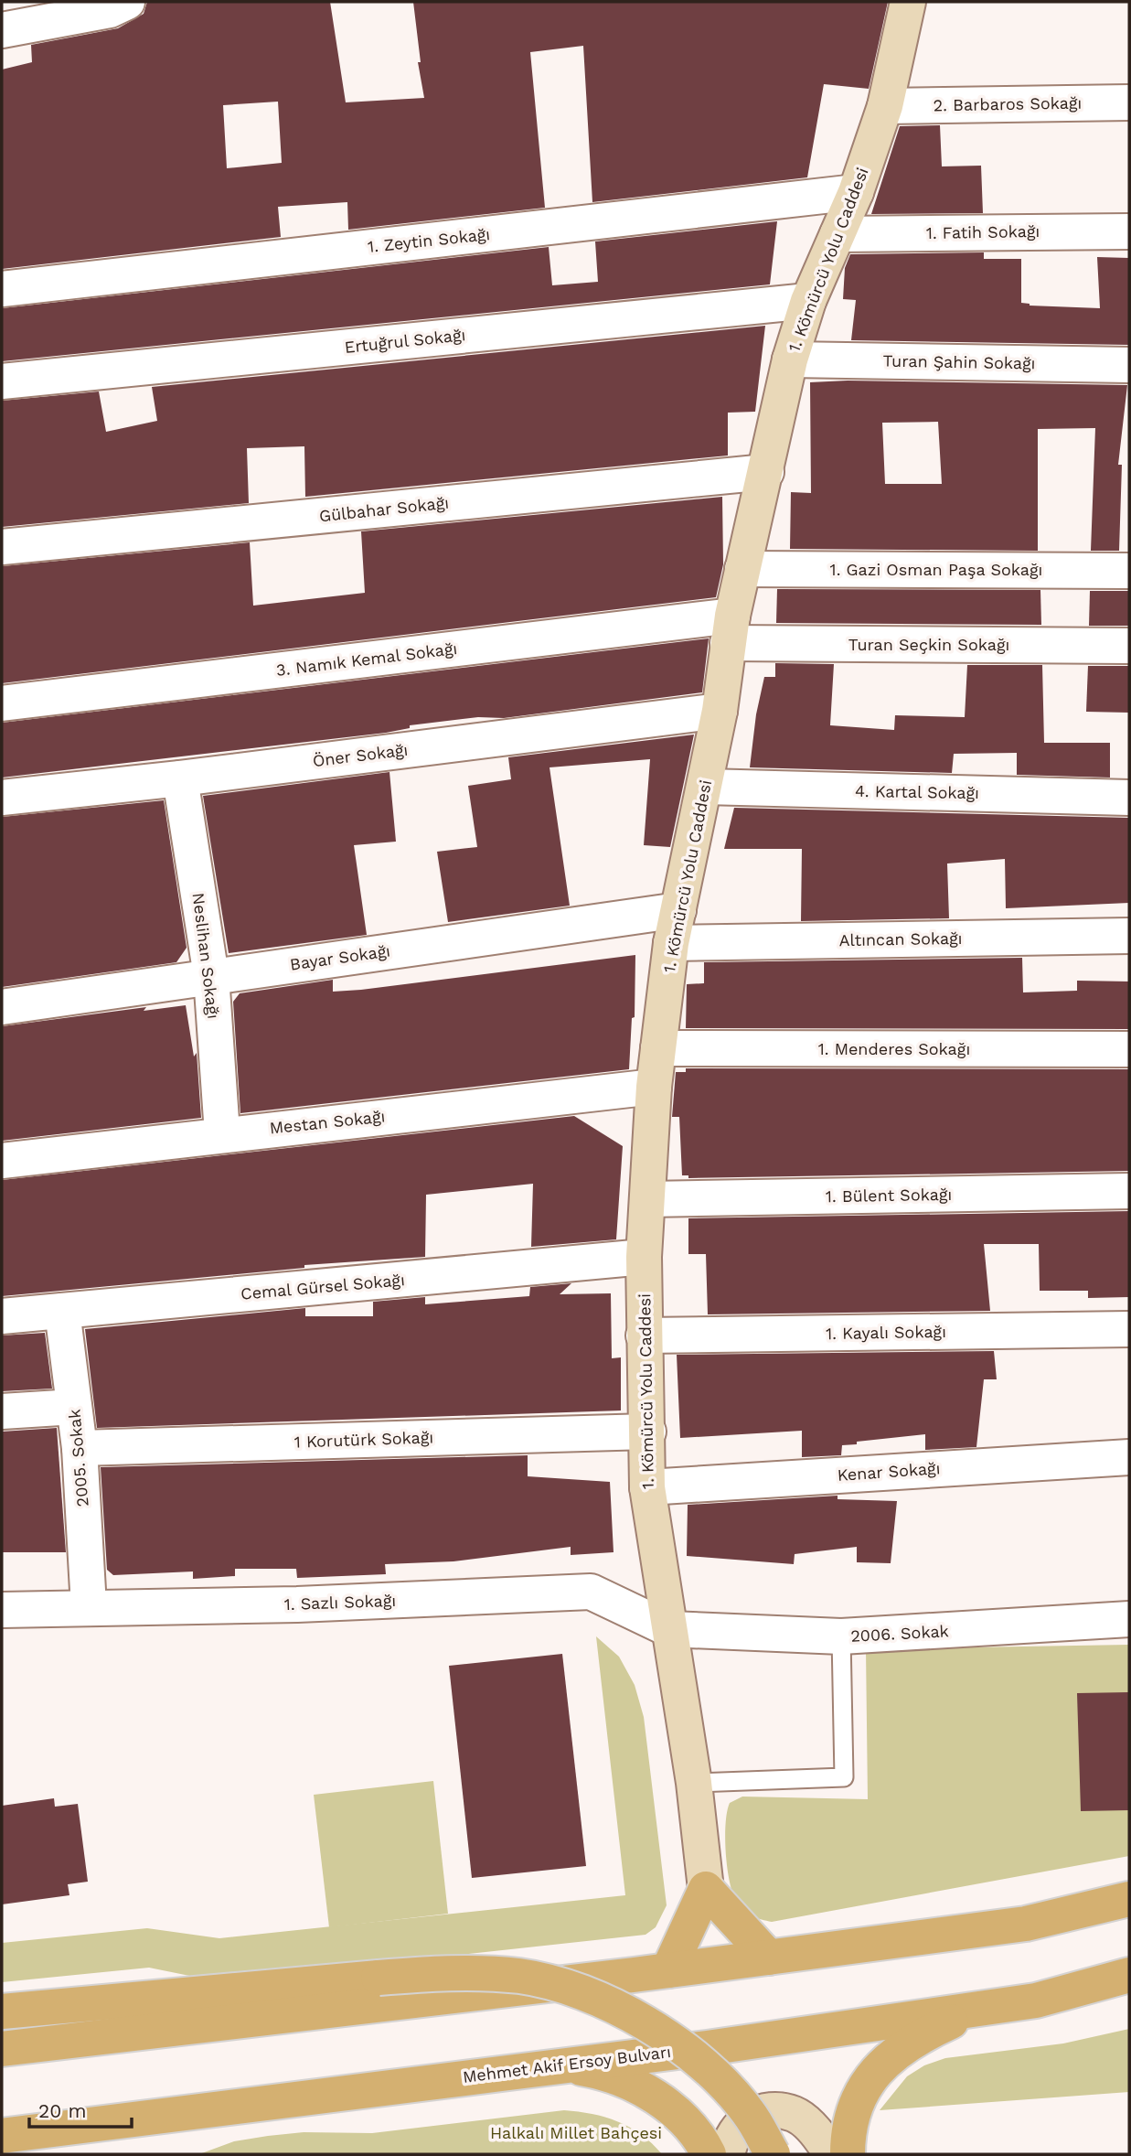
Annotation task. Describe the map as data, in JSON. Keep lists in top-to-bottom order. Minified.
{"streets":{"main road":["Mehmet Akif Ersoy Bulvarı"],"street":["2. Barbaros Sokağı","1. Fatih Sokağı","1. Zeytin Sokağı","1. Kömürcü Yolu Caddesi","Ertuğrul Sokağı","Turan Şahin Sokağı","Gülbahar Sokağı","1. Gazi Osman Paşa Sokağı","Turan Seçkin Sokağı","3. Namık Kemal Sokağı","Öner Sokağı","4. Kartal Sokağı","Altıncan Sokağı","Neslihan Sokağı","Bayar Sokağı","1. Menderes Sokağı","Mestan Sokağı","1. Bülent Sokağı","Cemal Gürsel Sokağı","1. Kayalı Sokağı","1 Korutürk Sokağı","2005. Sokak","Kenar Sokağı","1. Sazlı Sokağı","2006. Sokak"]},"crossings":[["2. Barbaros Sokağı","1. Kömürcü Yolu Caddesi"],["1. Fatih Sokağı","1. Kömürcü Yolu Caddesi"],["1. Zeytin Sokağı","1. Kömürcü Yolu Caddesi"],["1. Kömürcü Yolu Caddesi","Ertuğrul Sokağı"],["1. Kömürcü Yolu Caddesi","Turan Şahin Sokağı"],["1. Kömürcü Yolu Caddesi","Gülbahar Sokağı"],["1. Kömürcü Yolu Caddesi","1. Gazi Osman Paşa Sokağı"],["1. Kömürcü Yolu Caddesi","Turan Seçkin Sokağı"],["1. Kömürcü Yolu Caddesi","3. Namık Kemal Sokağı"],["1. Kömürcü Yolu Caddesi","Öner Sokağı"],["1. Kömürcü Yolu Caddesi","4. Kartal Sokağı"],["1. Kömürcü Yolu Caddesi","Altıncan Sokağı"],["1. Kömürcü Yolu Caddesi","Bayar Sokağı"],["1. Kömürcü Yolu Caddesi","1. Menderes Sokağı"],["1. Kömürcü Yolu Caddesi","Mestan Sokağı"],["1. Kömürcü Yolu Caddesi","1. Bülent Sokağı"],["1. Kömürcü Yolu Caddesi","Cemal Gürsel Sokağı"],["1. Kömürcü Yolu Caddesi","1. Kayalı Sokağı"],["1. Kömürcü Yolu Caddesi","1 Korutürk Sokağı"],["1. Kömürcü Yolu Caddesi","Kenar Sokağı"],["1. Kömürcü Yolu Caddesi","1. Sazlı Sokağı"],["1. Kömürcü Yolu Caddesi","2006. Sokak"],["Turan Seçkin Sokağı","3. Namık Kemal Sokağı"],["Öner Sokağı","Neslihan Sokağı"],["Altıncan Sokağı","Bayar Sokağı"],["Neslihan Sokağı","Bayar Sokağı"],["Neslihan Sokağı","Mestan Sokağı"],["Cemal Gürsel Sokağı","2005. Sokak"],["1 Korutürk Sokağı","2005. Sokak"],["2005. Sokak","1. Sazlı Sokağı"],["1. Sazlı Sokağı","2006. Sokak"]],"parks":["Halkalı Millet Bahçesi"],"scale_bar":"20 m"}
